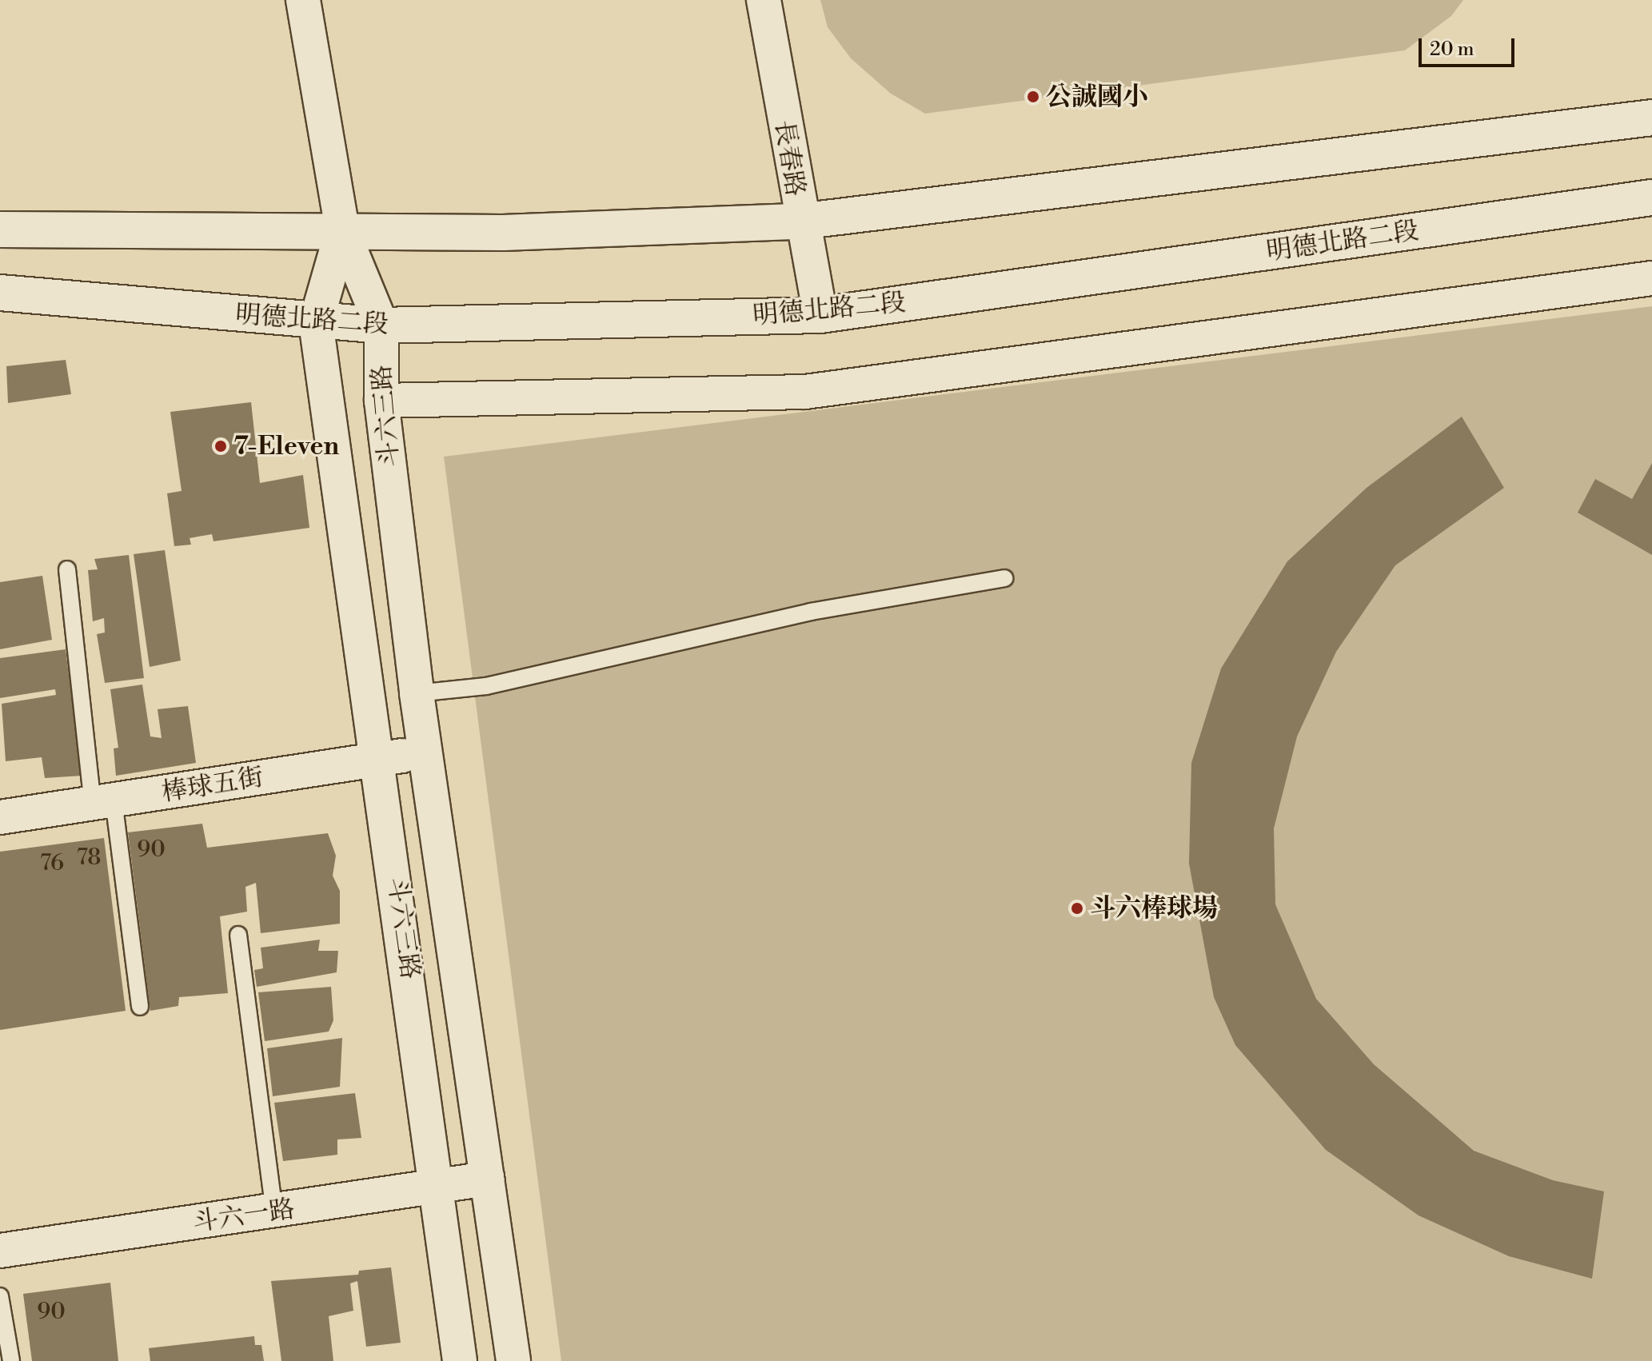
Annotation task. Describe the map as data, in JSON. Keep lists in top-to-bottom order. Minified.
{"streets":{"main road":["明德北路二段"],"street":["長春路","斗六三路","棒球五街","斗六一路"]},"crossings":[["長春路","明德北路二段"],["明德北路二段","斗六三路"],["斗六三路","棒球五街"],["斗六三路","斗六一路"]],"places":["公誠國小","7-Eleven","斗六棒球場"],"house_numbers":["90","78","76","90"],"scale_bar":"20 m"}
